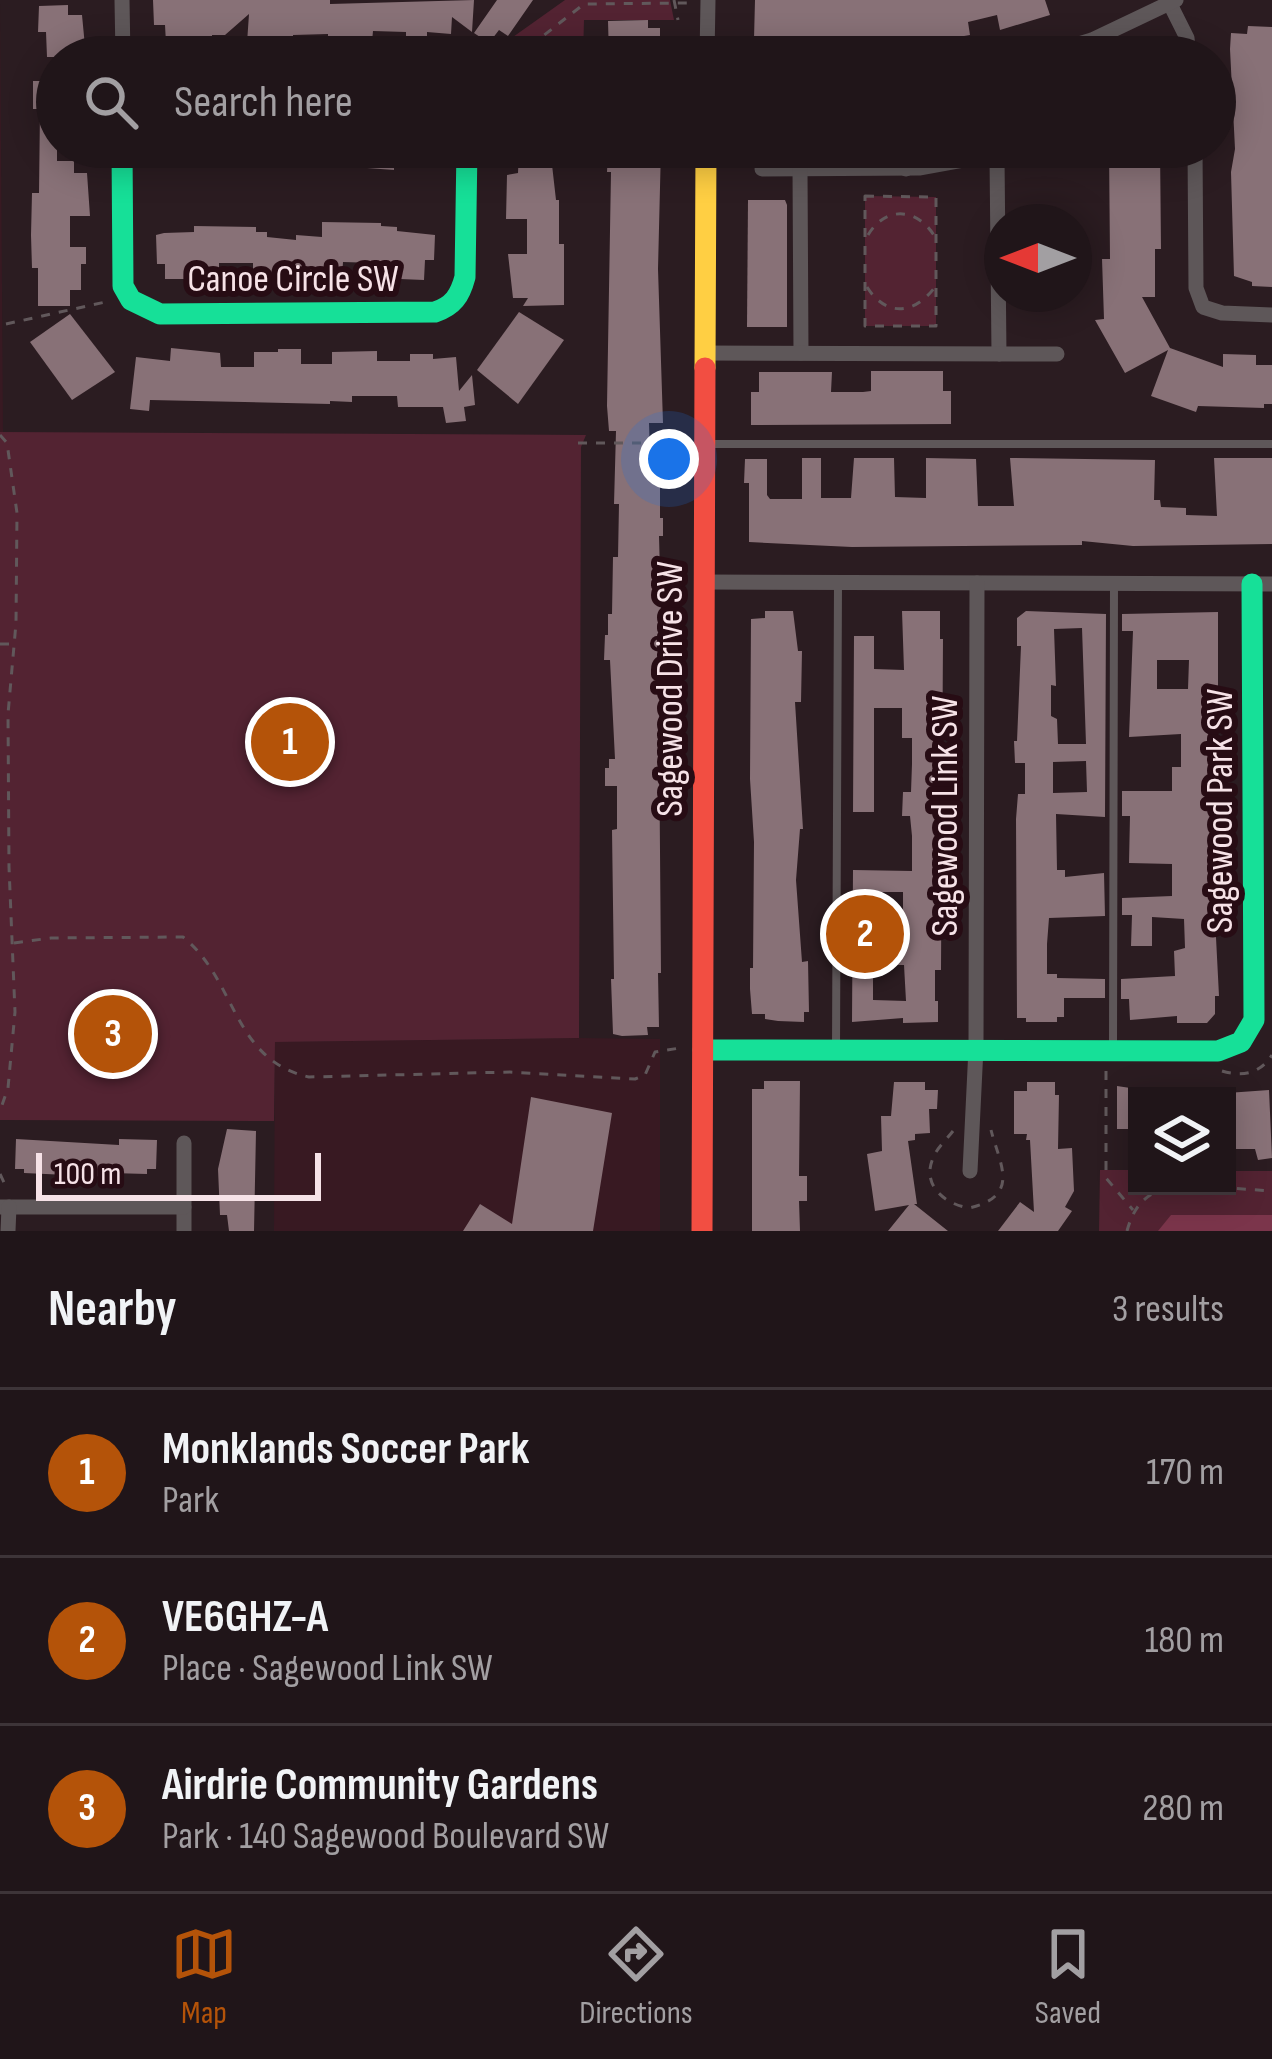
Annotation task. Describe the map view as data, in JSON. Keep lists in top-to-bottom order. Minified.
{"streets":{"street":["Canoe Circle SW","Sagewood Drive SW","Sagewood Park SW","Sagewood Link SW"]},"crossings":[["Sagewood Drive SW","Sagewood Park SW"],["Sagewood Park SW","Sagewood Link SW"]],"scale_bar":"100 m","north":"left","page":{"search":"Search here","pins":["1","2","3"],"scale":"100 m","heading":["Nearby","3 results"],"list":[{"mark":"1","name":"Monklands Soccer Park","note":"Park","value":"170 m"},{"mark":"2","name":"VE6GHZ-A","note":"Place · Sagewood Link SW","value":"180 m"},{"mark":"3","name":"Airdrie Community Gardens","note":"Park · 140 Sagewood Boulevard SW","value":"280 m"}],"nav":["Map","Directions","Saved"]}}
